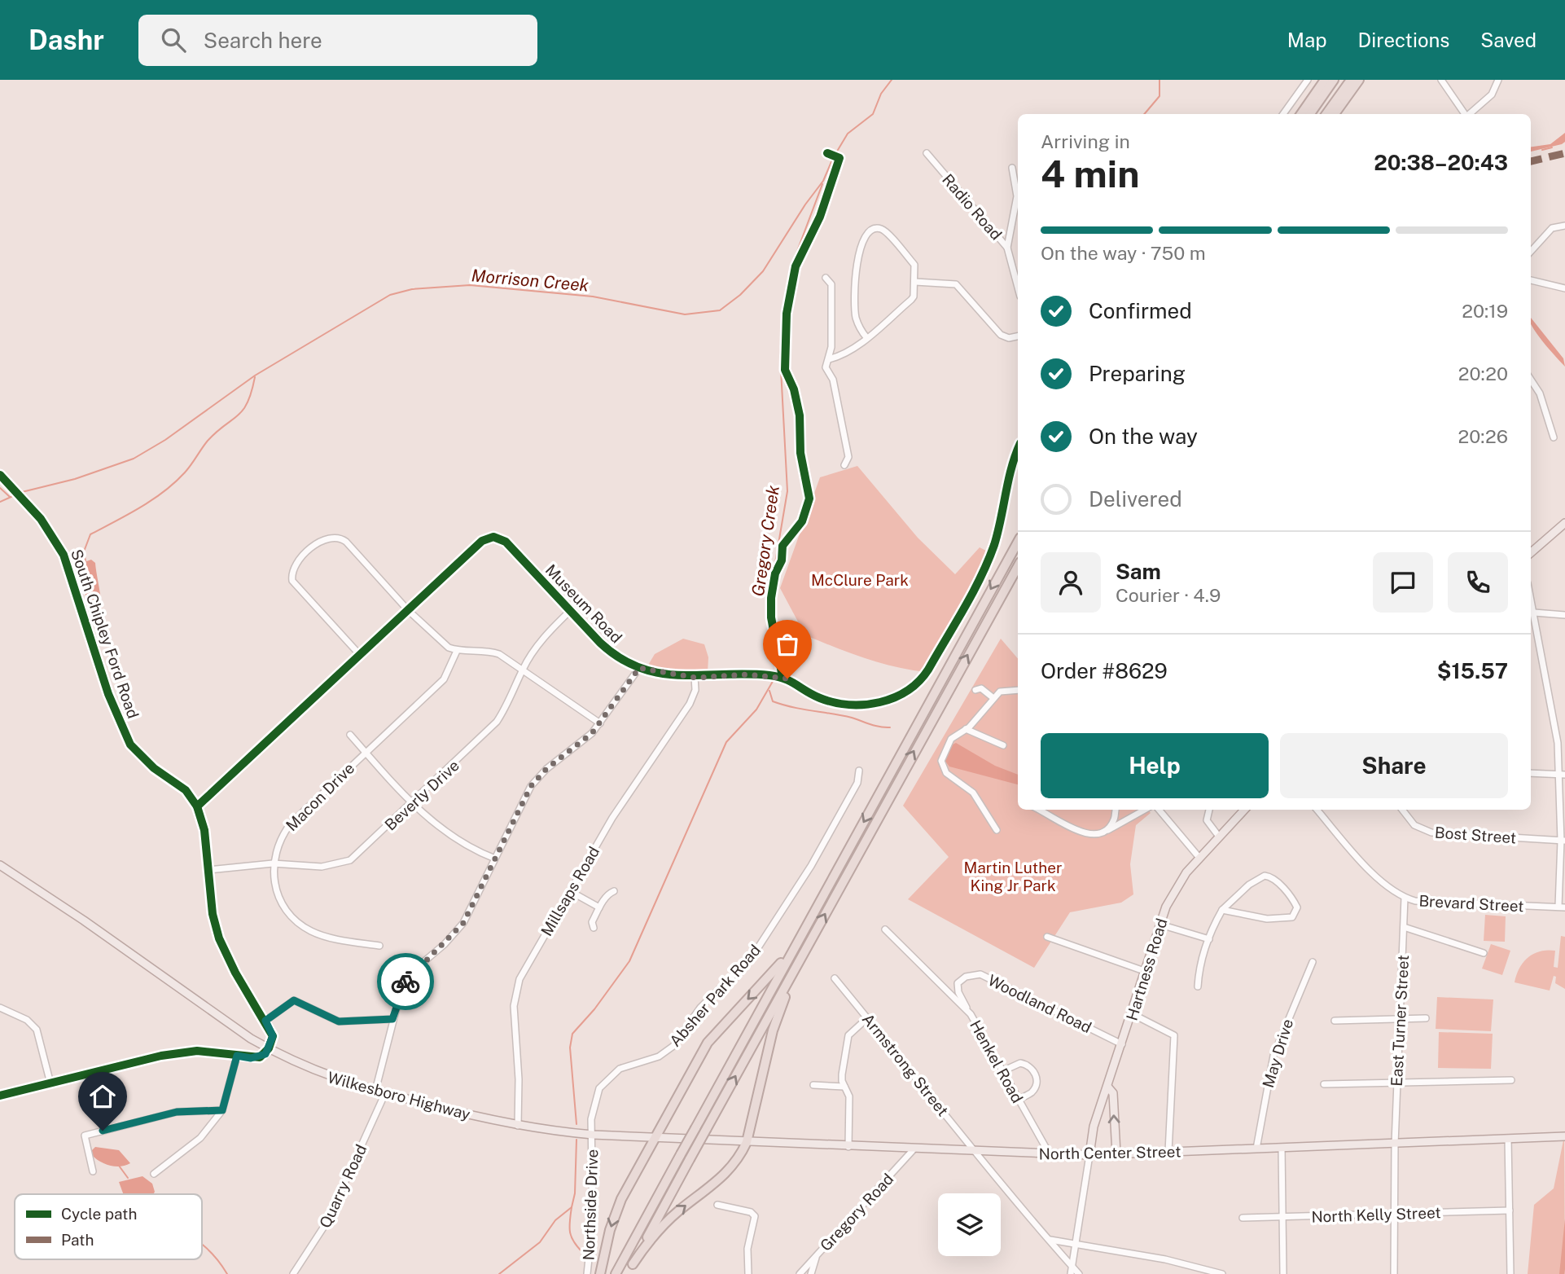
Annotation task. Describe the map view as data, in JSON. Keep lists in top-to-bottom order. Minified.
{"streets":{"main road":["Hartness Road","Wilkesboro Highway","North Center Street"],"street":["Radio Road","Museum Road","South Chipley Ford Road","Beverly Drive","Macon Drive","Bost Street","Millsaps Road","Brevard Street","Absher Park Road","Woodland Road","East Turner Street","May Drive","Henkel Road","Armstrong Street","Quarry Road","Northside Drive","Gregory Road","North Kelly Street"]},"crossings":[["Museum Road","South Chipley Ford Road"],["Museum Road","Beverly Drive"],["Museum Road","Millsaps Road"],["South Chipley Ford Road","Beverly Drive"],["South Chipley Ford Road","Wilkesboro Highway"],["Beverly Drive","Macon Drive"],["Millsaps Road","Wilkesboro Highway"],["Brevard Street","East Turner Street"],["Hartness Road","Woodland Road"],["Hartness Road","North Center Street"],["Absher Park Road","Wilkesboro Highway"],["Absher Park Road","Northside Drive"],["Woodland Road","Henkel Road"],["East Turner Street","North Center Street"],["East Turner Street","North Kelly Street"],["May Drive","North Center Street"],["Henkel Road","North Center Street"],["Armstrong Street","North Center Street"],["Wilkesboro Highway","North Center Street"],["Wilkesboro Highway","Quarry Road"],["Wilkesboro Highway","Northside Drive"],["North Center Street","Gregory Road"]],"water":["Morrison Creek","Gregory Creek"],"parks":["McClure Park","Martin Luther King Jr Park"],"legend":["Cycle path","Path"],"page":{"header":"Dashr","search":"Search here","nav":["Map","Directions","Saved"],"heading":["4 min","Arriving in","20:38–20:43"],"panel":["Sam","Courier · 4.9","Order #8629","$15.57"],"bar":"On the way · 750 m","list":[["Confirmed","20:19"],["Preparing","20:20"],["On the way","20:26"],"Delivered"],"buttons":["Help","Share"]}}
